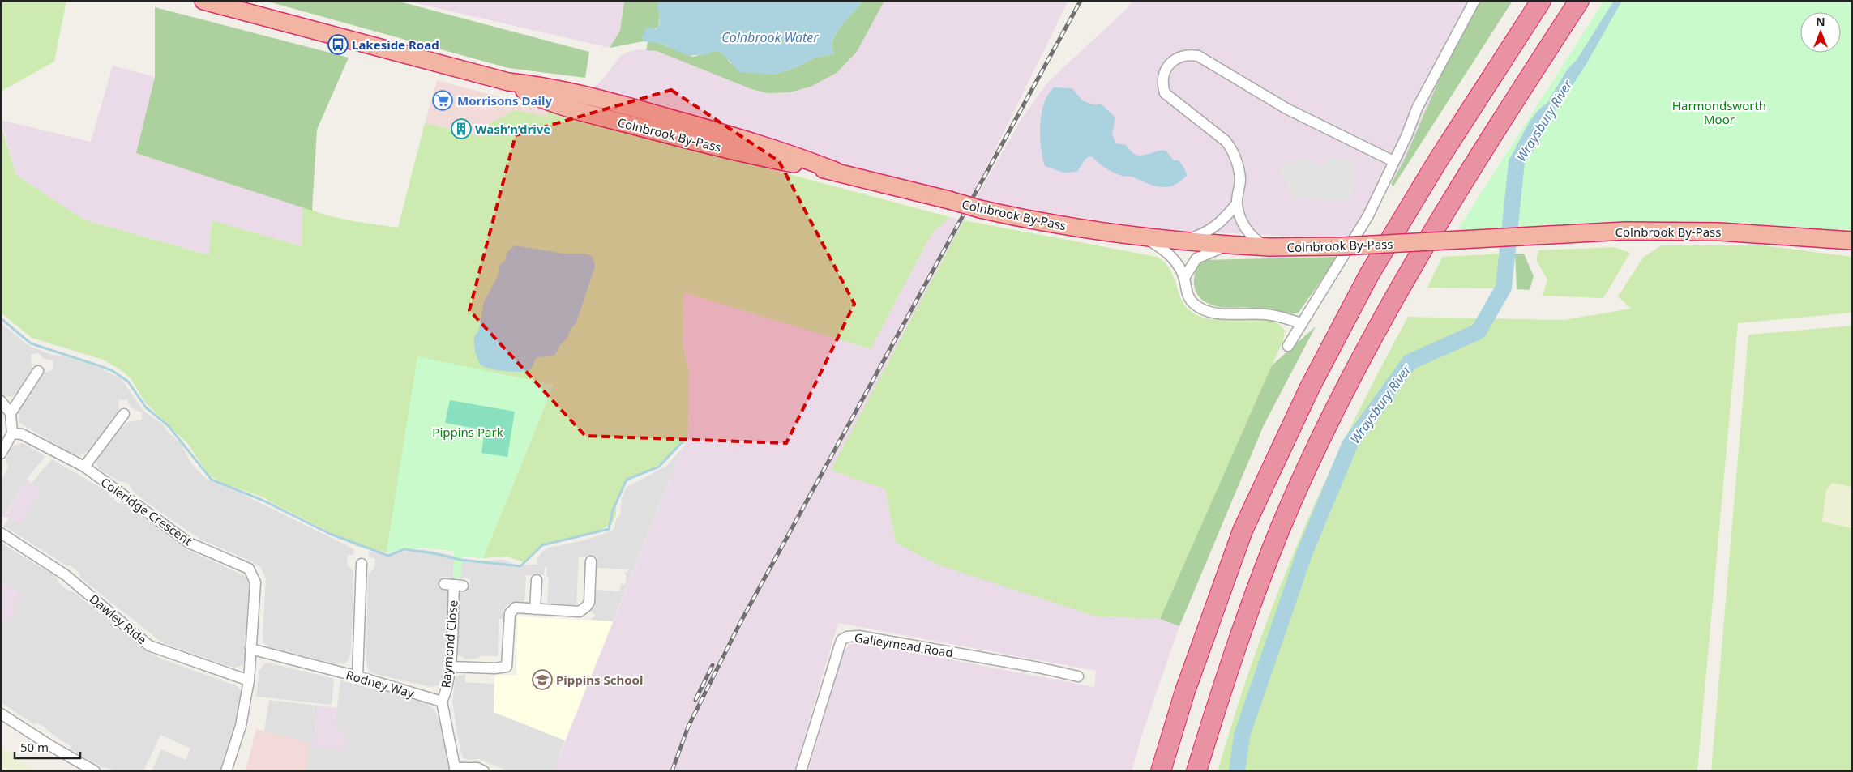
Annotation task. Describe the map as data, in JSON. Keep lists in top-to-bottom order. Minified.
{"streets":{"highway":["Colnbrook By-Pass"],"street":["Coleridge Crescent","Dawley Ride","Raymond Close","Galleymead Road","Rodney Way"]},"crossings":[["Coleridge Crescent","Dawley Ride"],["Coleridge Crescent","Rodney Way"],["Raymond Close","Rodney Way"]],"water":["Colnbrook Water","Wraysbury River"],"parks":["Harmondsworth Moor","Pippins Park"],"places":{"bus stop":["Lakeside Road"],"supermarket":["Morrisons Daily"],"building":["Wash’n’drive"],"school or university":["Pippins School"]},"scale_bar":"50 m","north":"top"}
